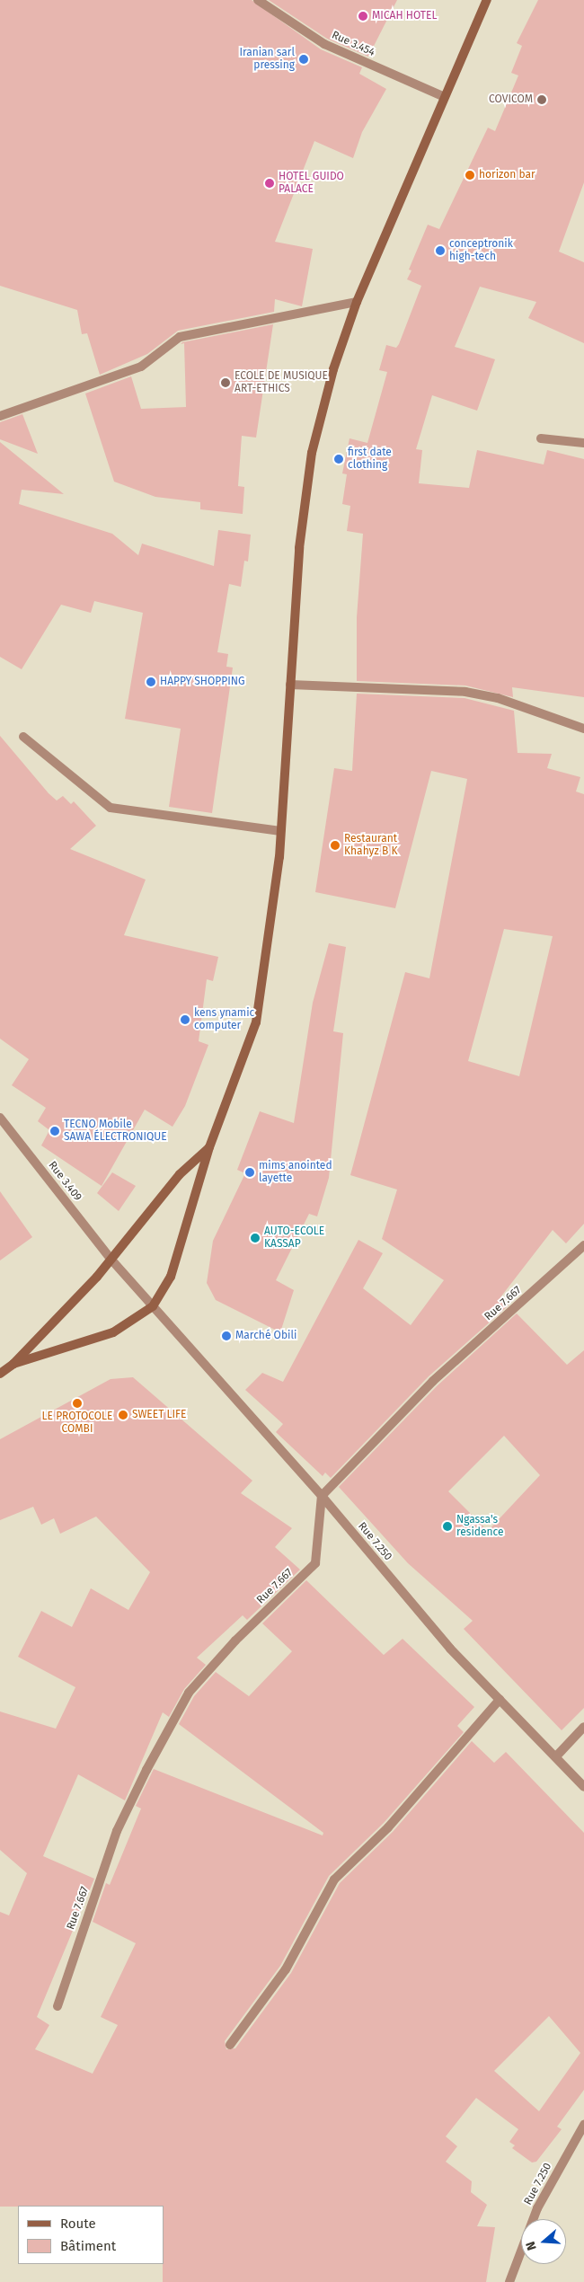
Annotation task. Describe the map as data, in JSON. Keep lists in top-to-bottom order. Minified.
{"streets":{"street":["Rue 3.454","Rue 3.409","Rue 7.667","Rue 7.250"]},"crossings":[["Rue 3.409","Rue 7.250"],["Rue 7.667","Rue 7.250"]],"places":["MICAH HOTEL","Iranian sarl pressing","COVICOM","horizon bar","HOTEL GUIDO PALACE","conceptronik high-tech","ECOLE DE MUSIQUE ART-ETHICS","first date clothing","HAPPY SHOPPING","Restaurant Khahyz B K","kens ynamic computer","TECNO Mobile SAWA ÉLECTRONIQUE","mims anointed layette","AUTO-ECOLE KASSAP","Marché Obili","LE PROTOCOLE COMBI","SWEET LIFE","Ngassa's residence"],"legend":["Route","Bâtiment"],"north":"left"}
